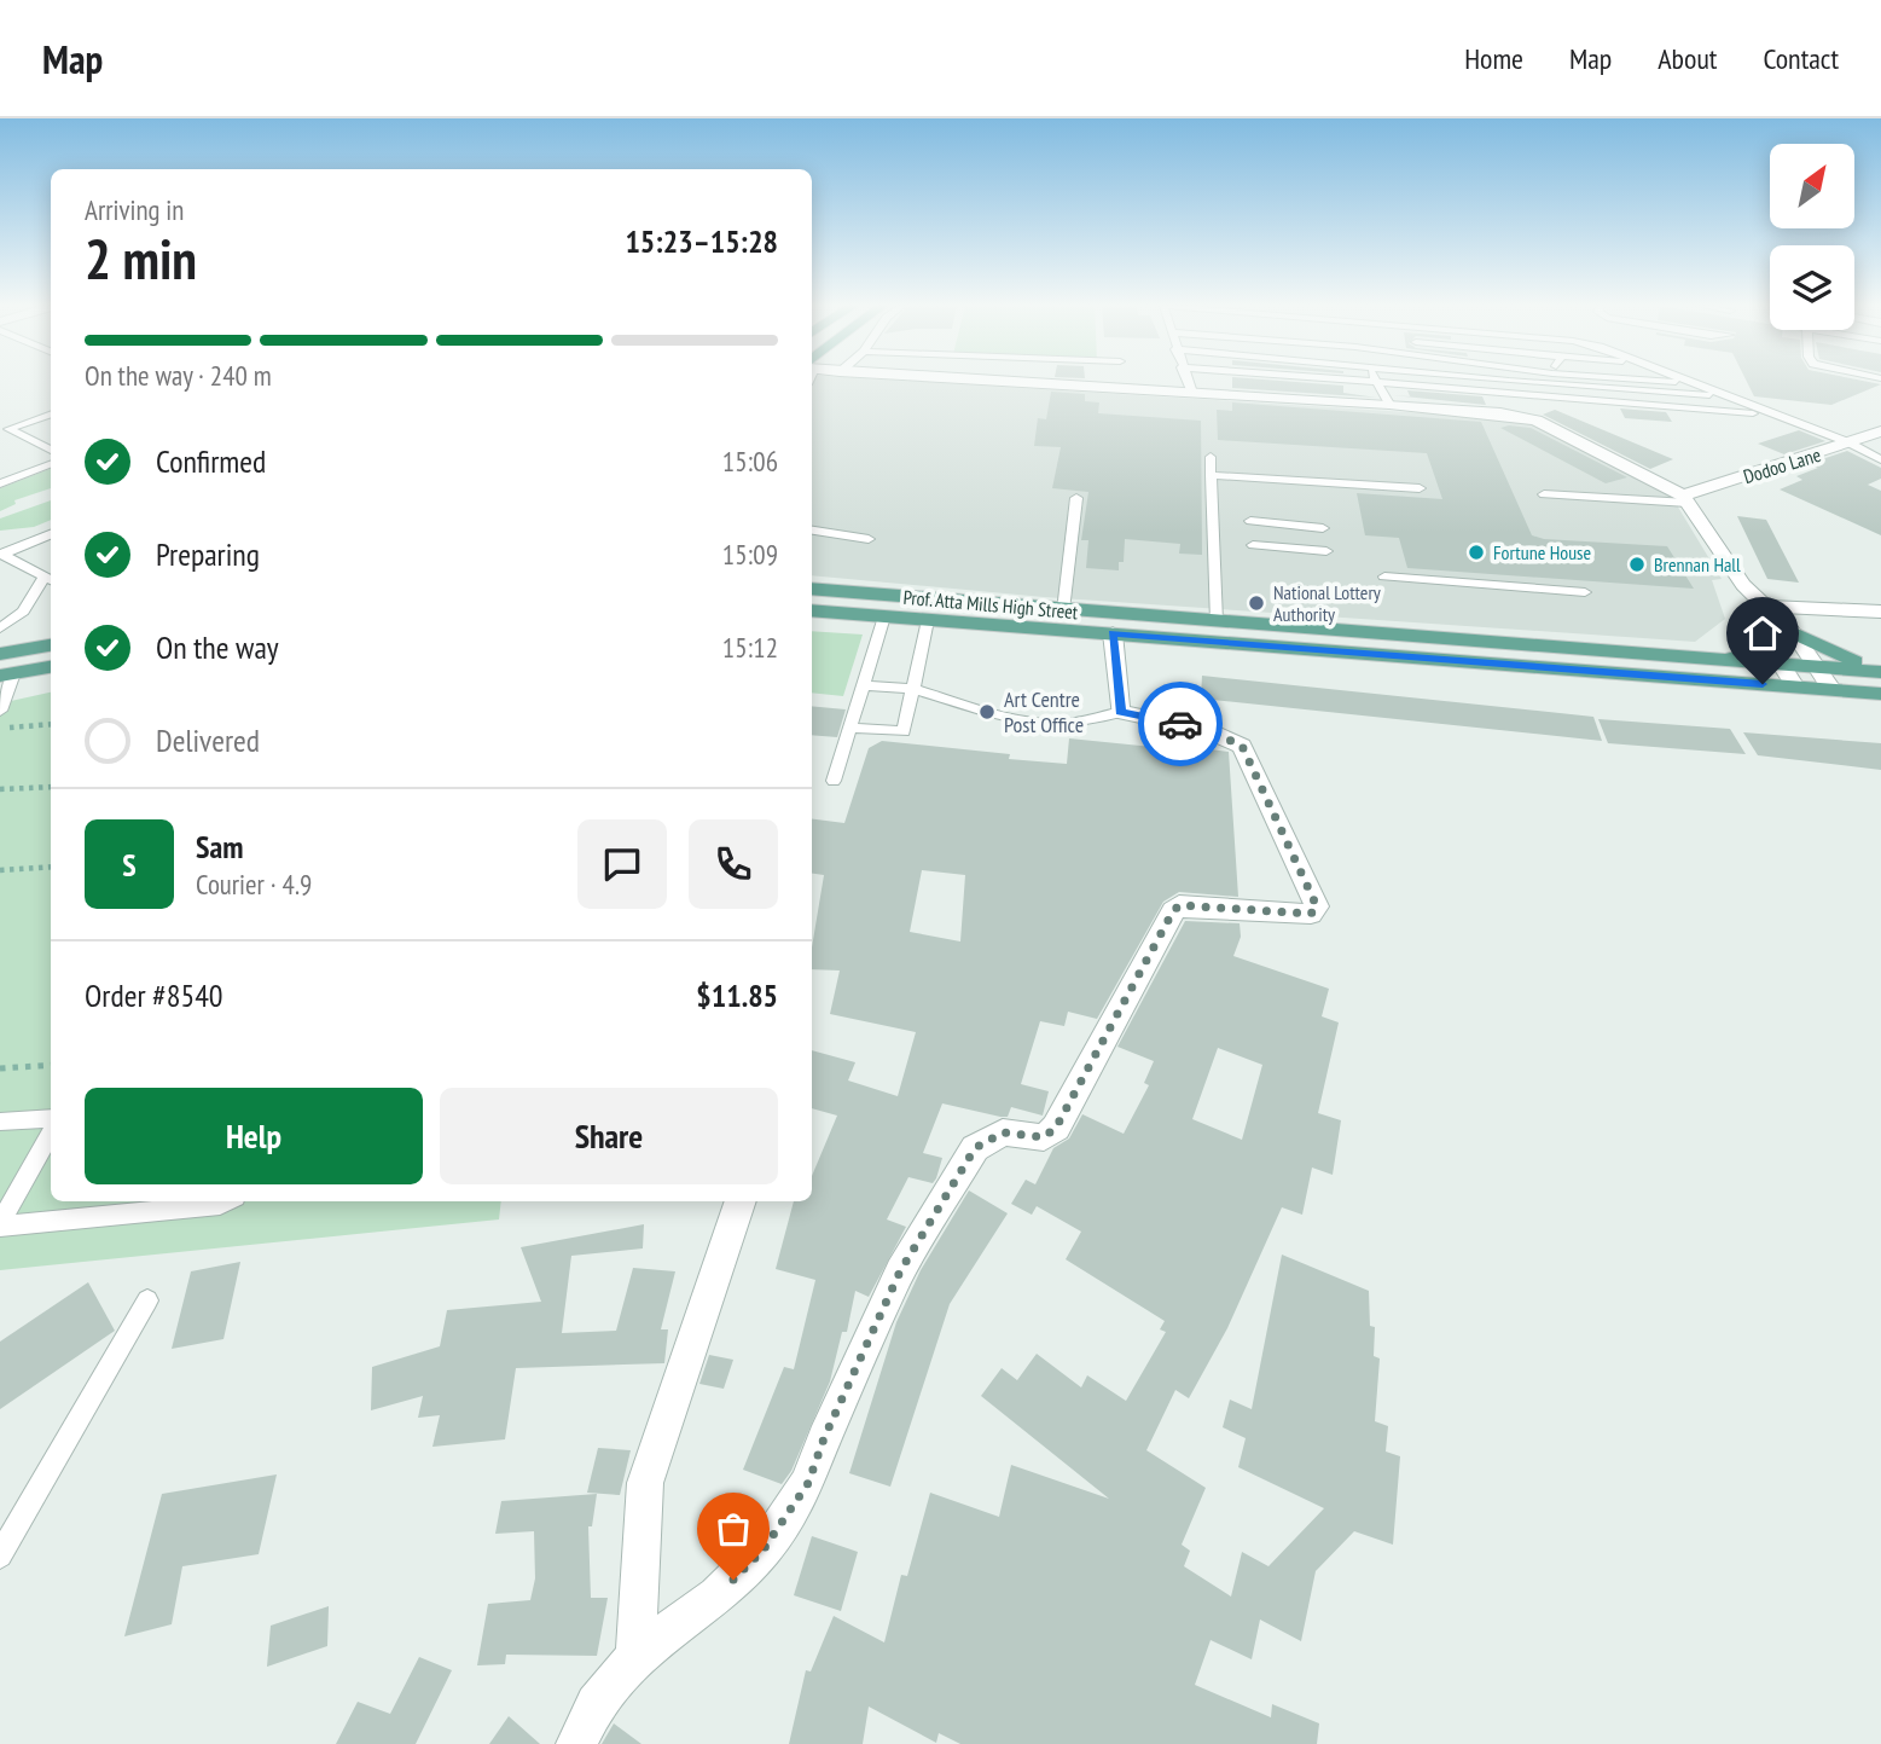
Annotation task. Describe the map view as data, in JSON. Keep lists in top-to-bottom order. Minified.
{"streets":{"main road":["Prof. Atta Mills High Street"],"street":["Dodoo Lane"]},"places":["Fortune House","Brennan Hall","National Lottery Authority","Art Centre Post Office"],"north":"top right","page":{"header":"Map","nav":["Home","Map","About","Contact"],"heading":["2 min","Arriving in","15:23–15:28"],"panel":["Sam","Courier · 4.9","Order #8540","$11.85"],"bar":"On the way · 240 m","list":[["Confirmed","15:06"],["Preparing","15:09"],["On the way","15:12"],"Delivered"],"round":"S","buttons":["Help","Share"]}}
